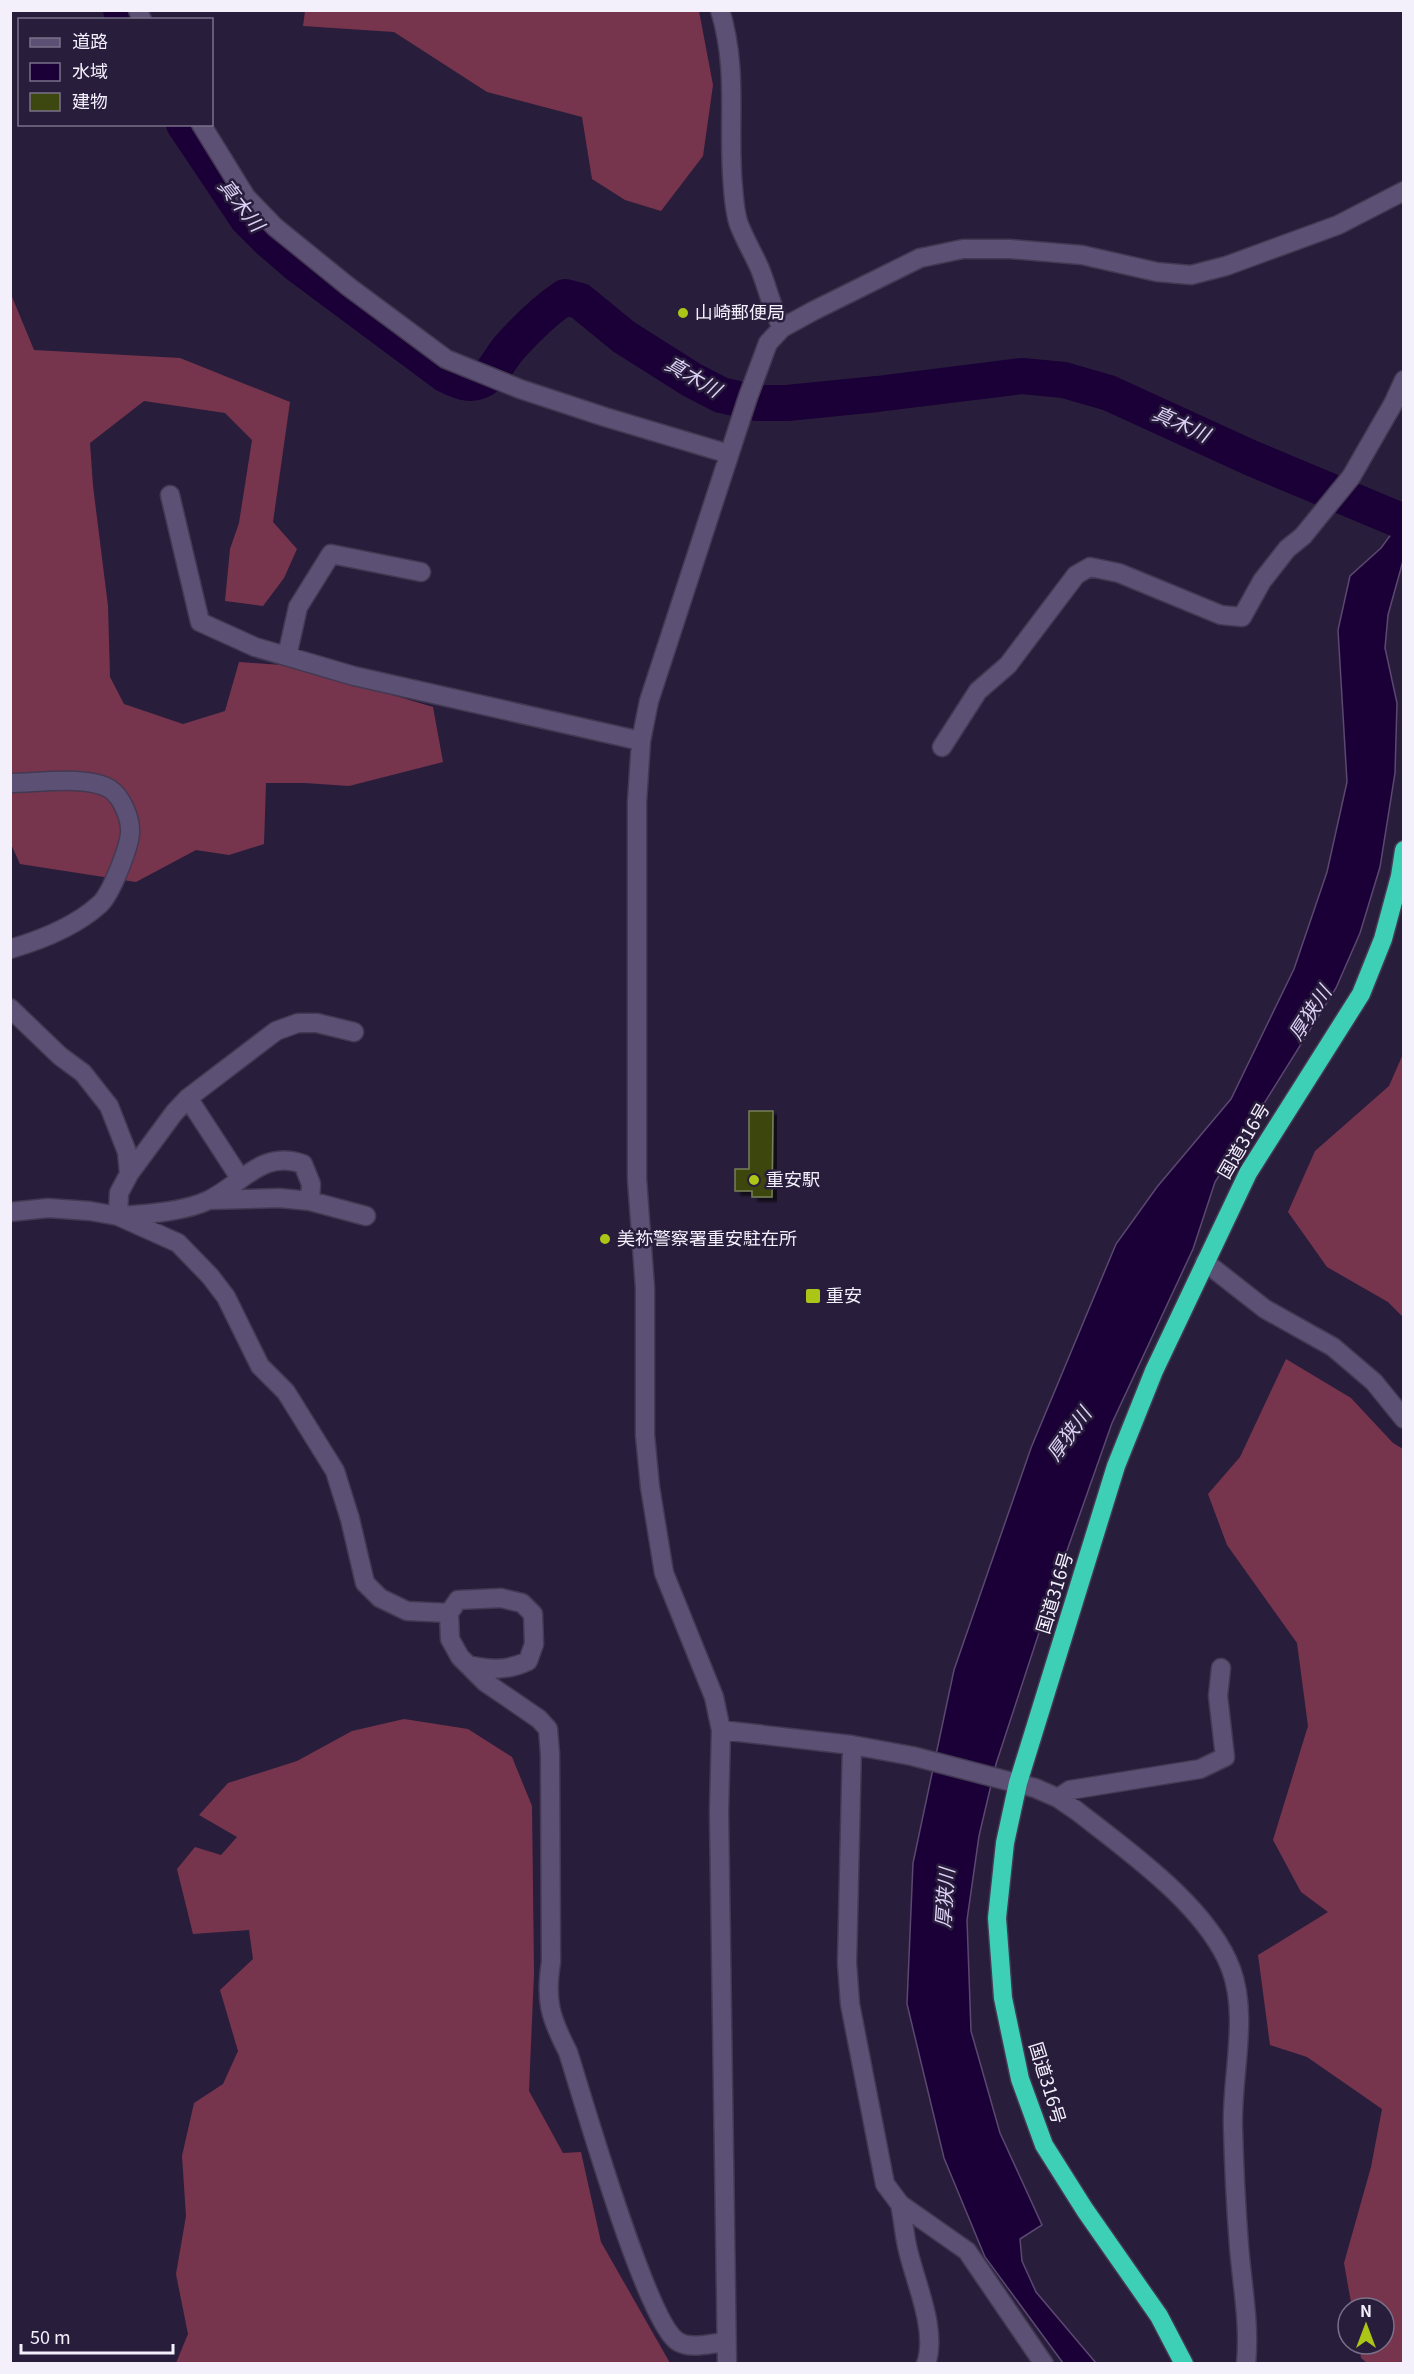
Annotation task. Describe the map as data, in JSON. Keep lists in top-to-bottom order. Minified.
{"streets":{"highway":["国道316号"]},"water":["真木川","厚狭川"],"places":{"other":["山崎郵便局","重安駅","美祢警察署重安駐在所"],"transit":["重安"]},"legend":["道路","水域","建物"],"scale_bar":"50 m","north":"top"}
